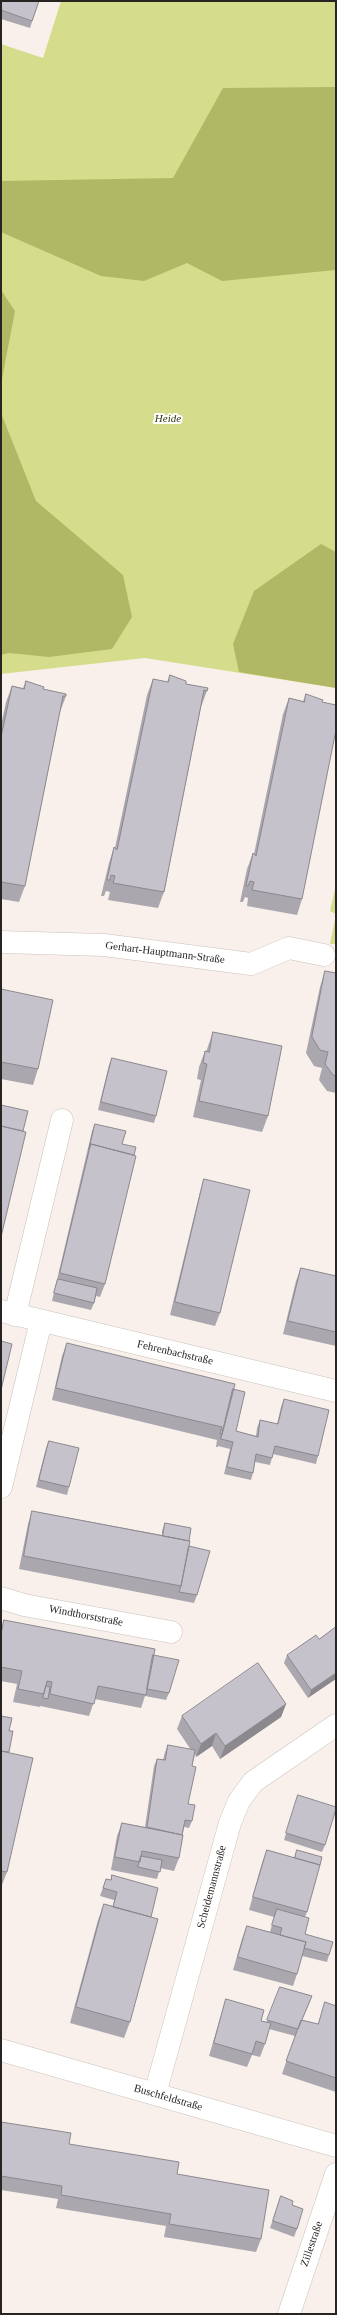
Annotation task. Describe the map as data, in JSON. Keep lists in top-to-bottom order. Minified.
{"streets":{"street":["Gerhart-Hauptmann-Straße","Fehrenbachstraße","Windthorststraße","Scheidemannstraße","Buschfeldstraße","Zillestraße"]},"crossings":[["Scheidemannstraße","Buschfeldstraße"]],"parks":["Heide"]}
